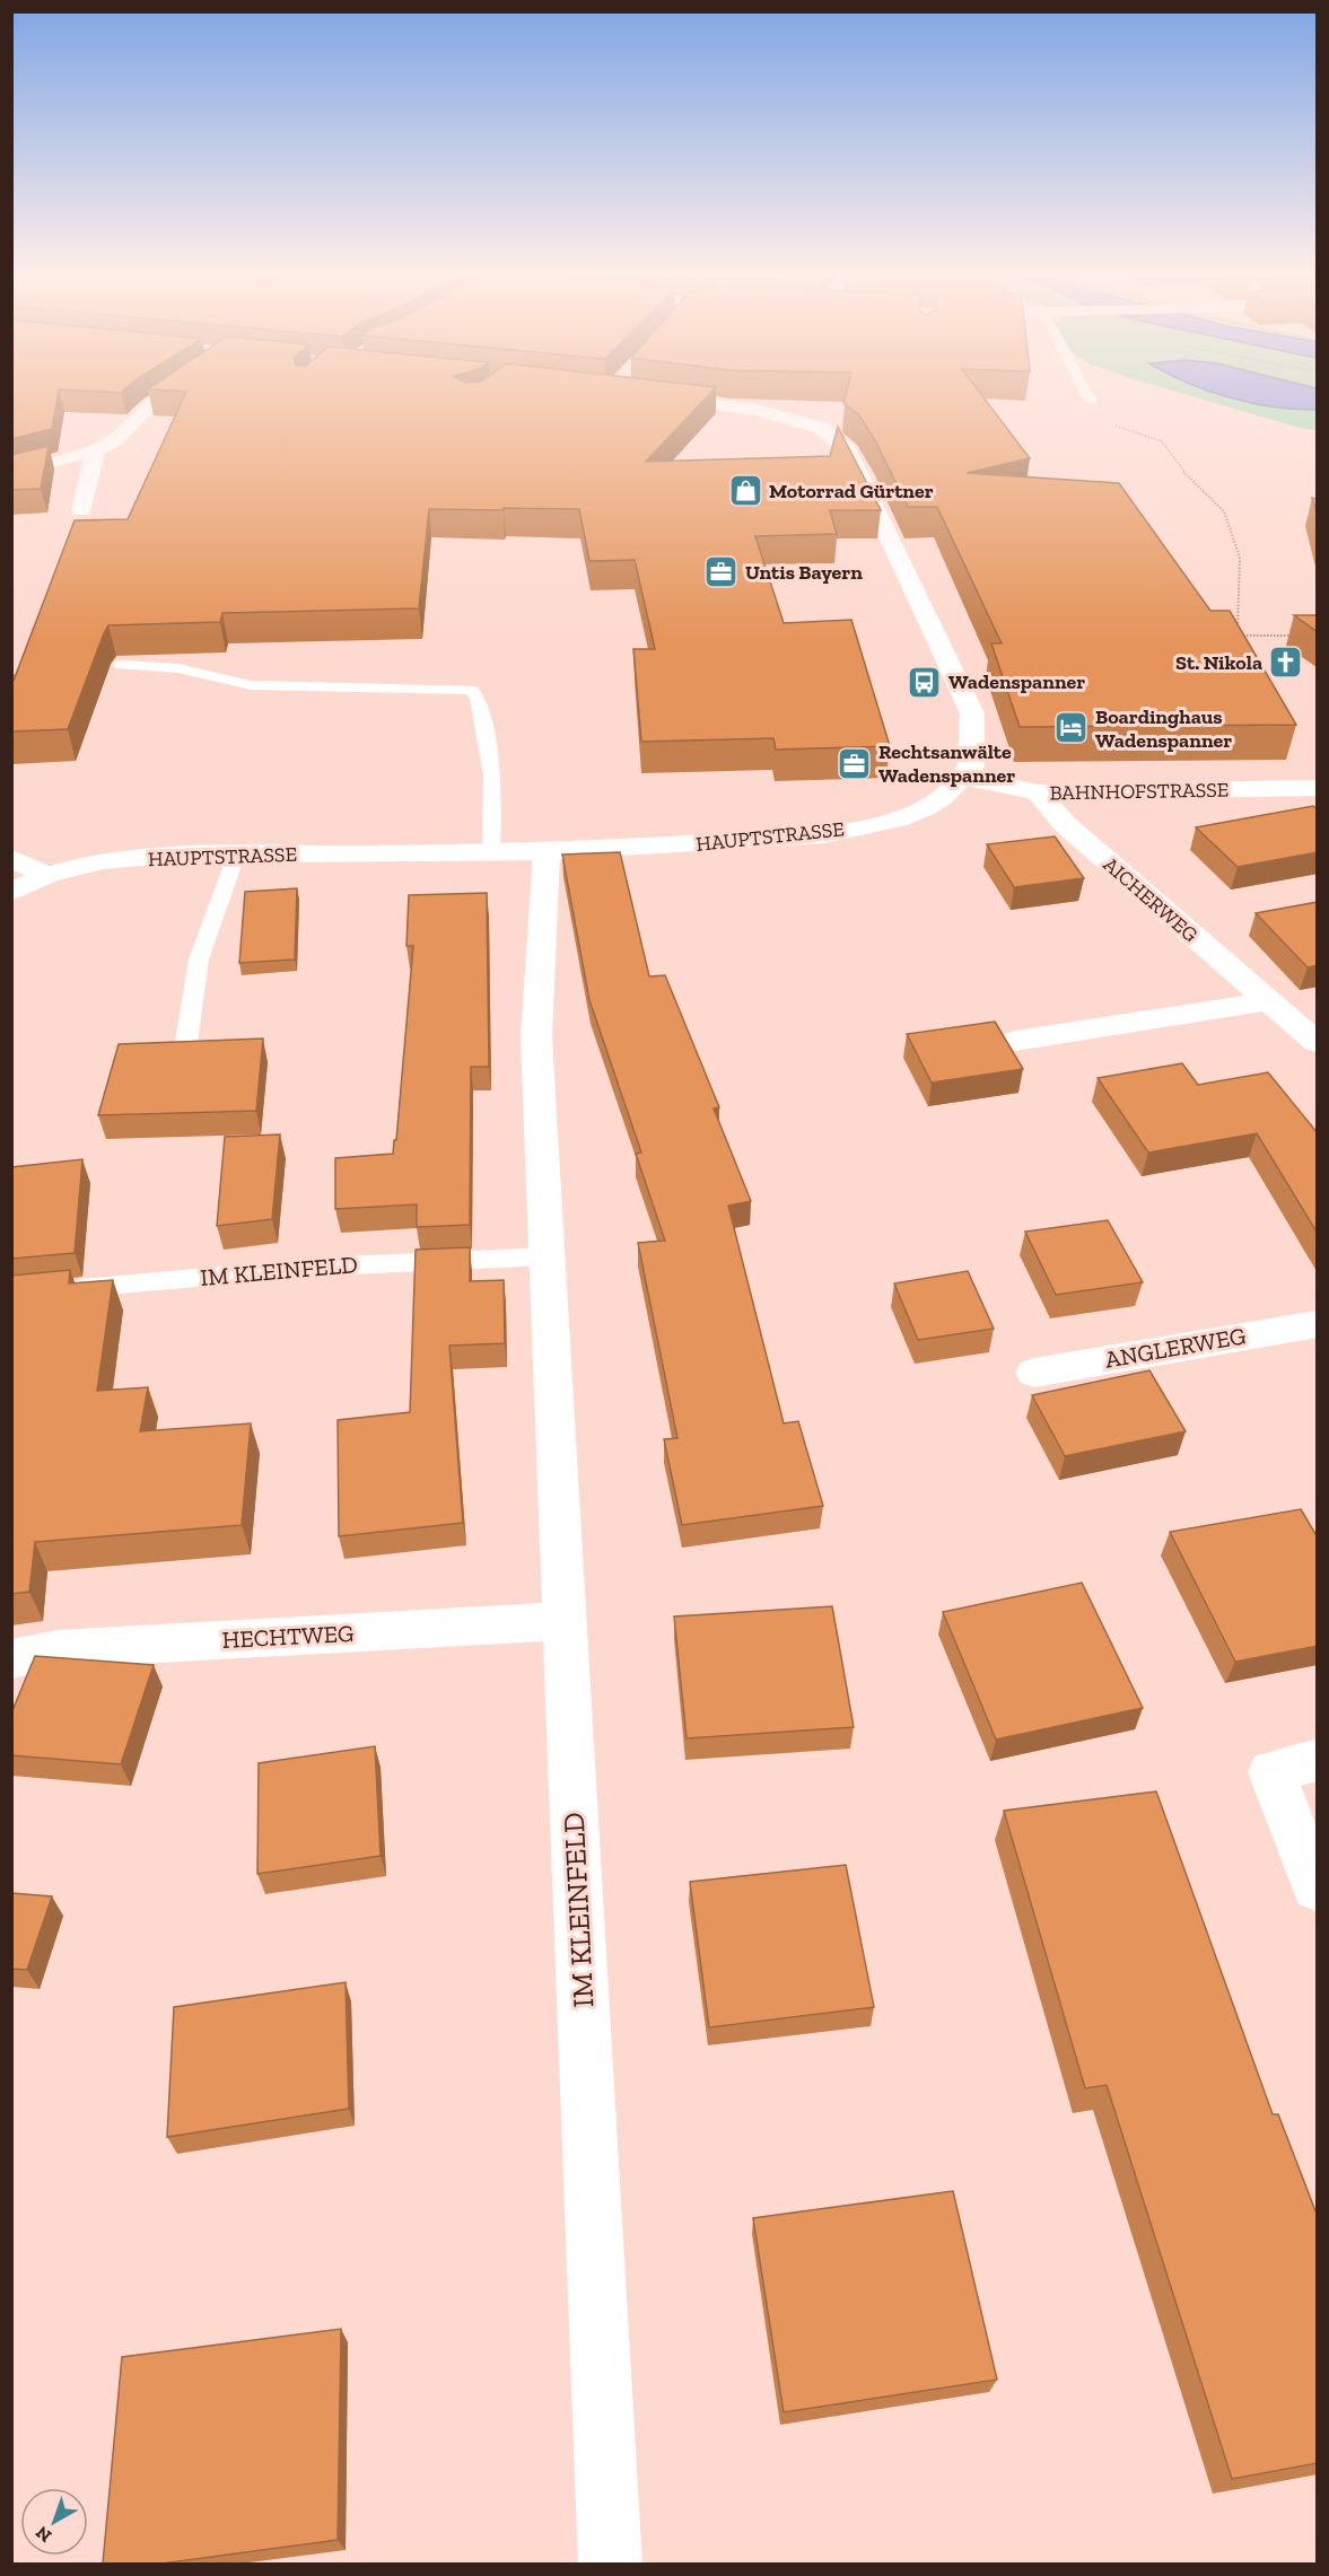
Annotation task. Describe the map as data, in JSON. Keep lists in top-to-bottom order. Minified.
{"streets":{"street":["BAHNHOFSTRASSE","HAUPTSTRASSE","AICHERWEG","IM KLEINFELD","ANGLERWEG","HECHTWEG"]},"crossings":[["BAHNHOFSTRASSE","HAUPTSTRASSE"],["BAHNHOFSTRASSE","AICHERWEG"],["HAUPTSTRASSE","IM KLEINFELD"],["IM KLEINFELD","HECHTWEG"]],"places":{"shop":["Motorrad Gürtner"],"office":["Untis Bayern","Rechtsanwälte Wadenspanner"],"church":["St. Nikola"],"bus stop":["Wadenspanner"],"hotel":["Boardinghaus Wadenspanner"]},"north":"bottom left"}
